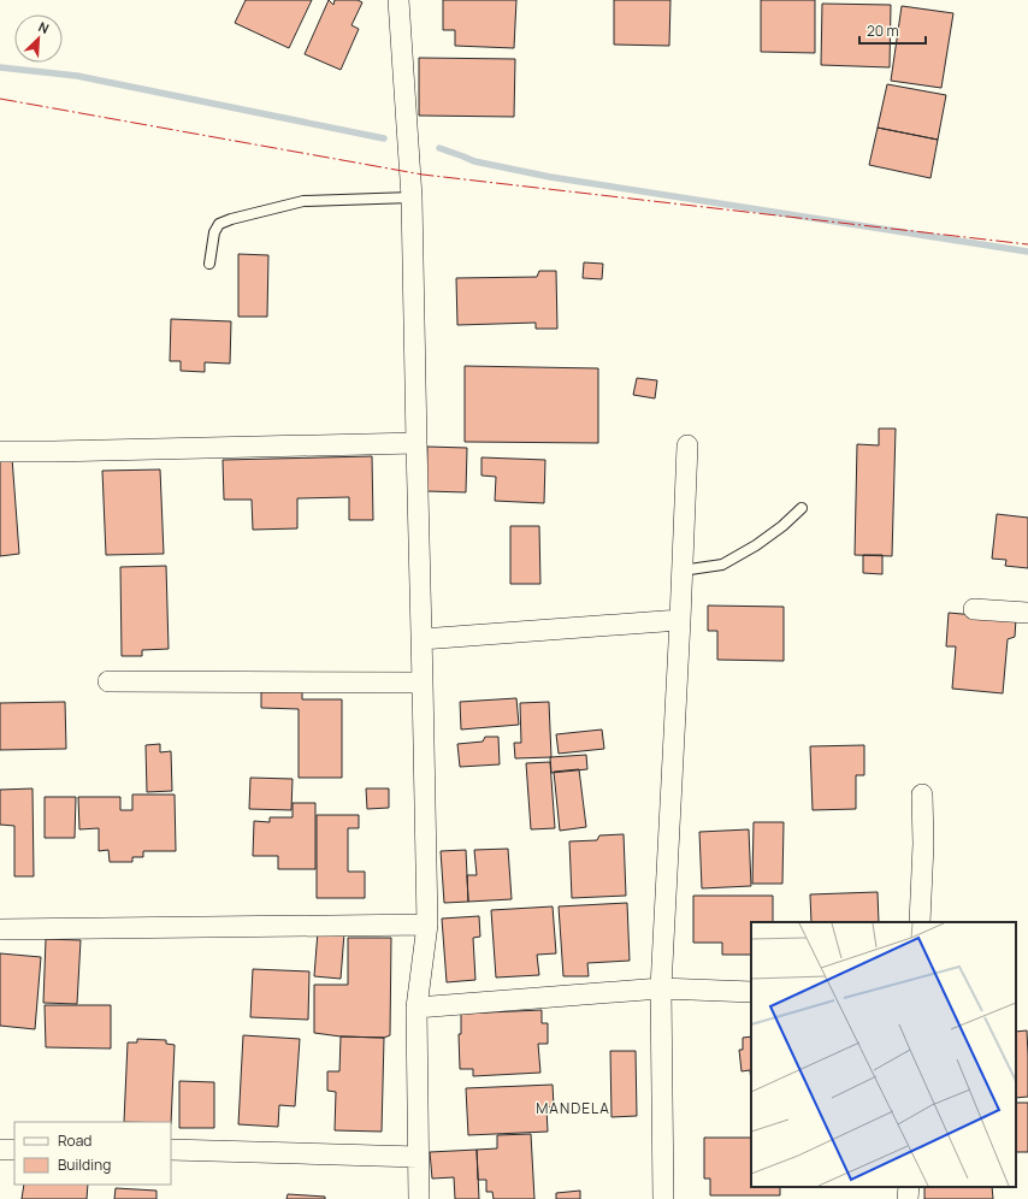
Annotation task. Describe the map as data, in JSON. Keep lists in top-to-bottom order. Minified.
{"districts":["MANDELA"],"legend":["Road","Building"],"scale_bar":"20 m","north":"top right"}
